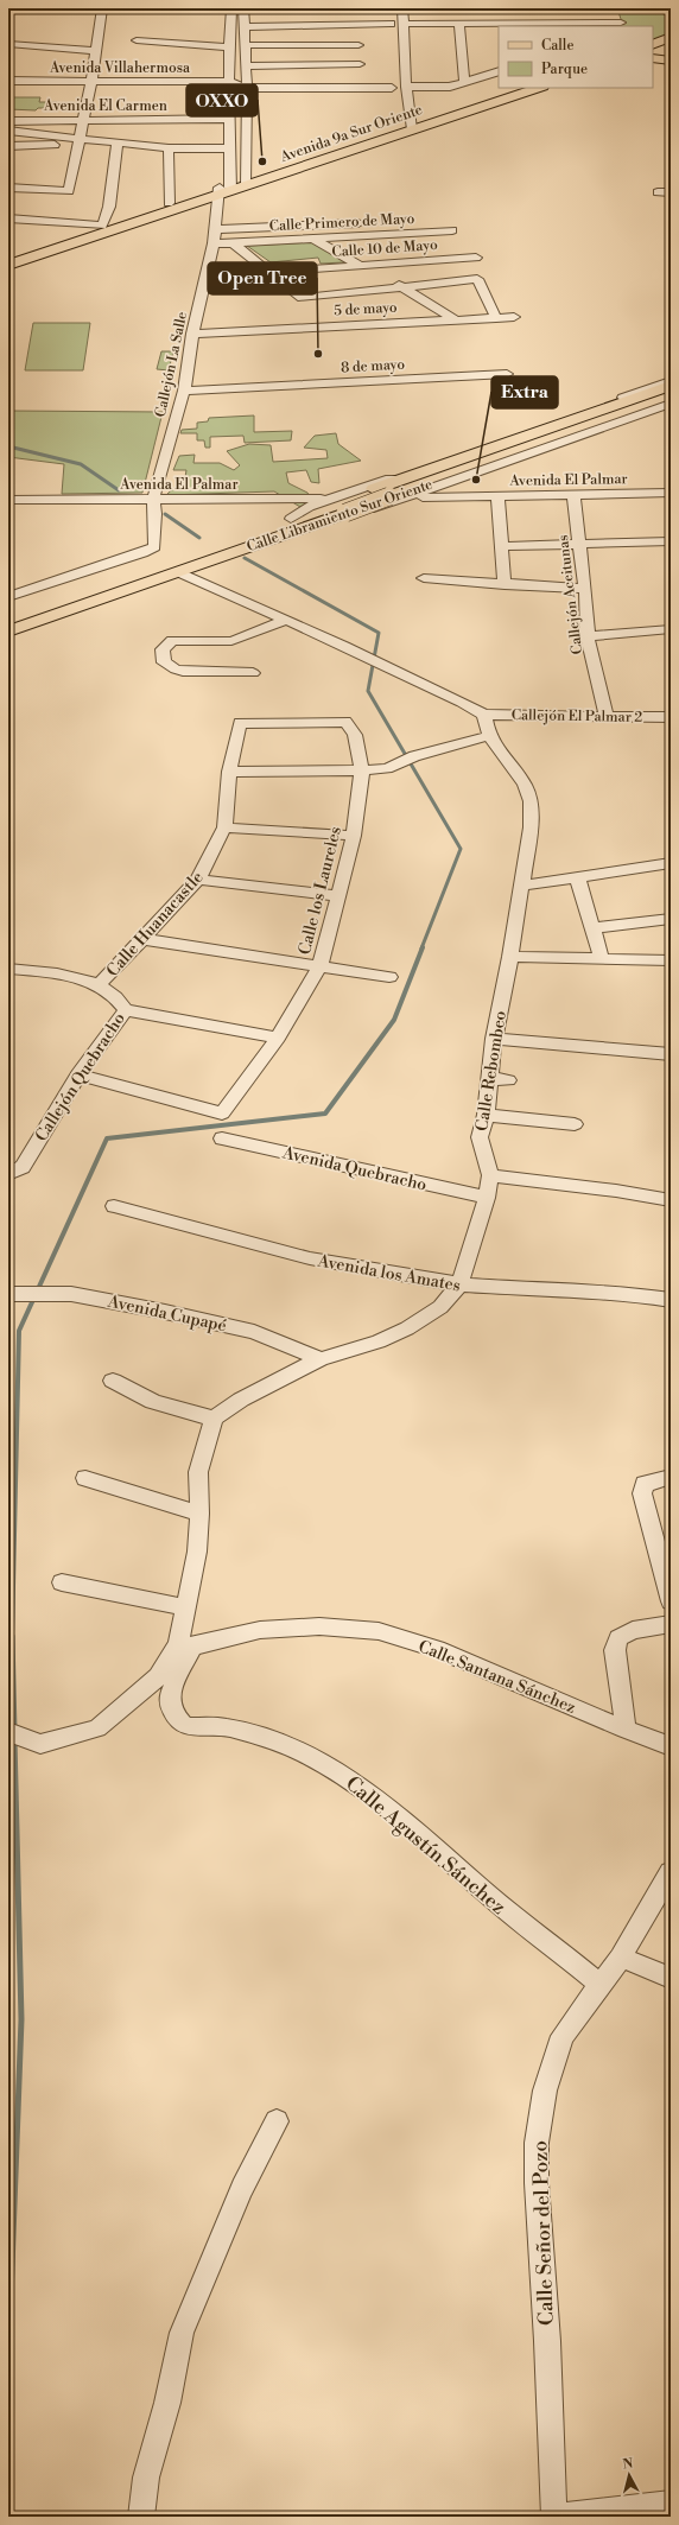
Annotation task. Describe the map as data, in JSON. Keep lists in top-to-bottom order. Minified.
{"streets":{"main road":["Avenida 9a Sur Oriente","Calle Libramiento Sur Oriente"],"street":["Avenida Villahermosa","Avenida El Carmen","Calle Primero de Mayo","Calle 10 de Mayo","5 de mayo","Callejón La Salle","8 de mayo","Avenida El Palmar","Callejón Aceitunas","Callejón El Palmar 2","Calle los Laureles","Calle Huanacastle","Calle Rebombeo","Callejón Quebracho","Avenida Quebracho","Avenida los Amates","Avenida Cupapé","Calle Santana Sánchez","Calle Agustín Sánchez","Calle Señor del Pozo"]},"crossings":[["Avenida Villahermosa","Callejón La Salle"],["Avenida El Carmen","Callejón La Salle"],["Avenida 9a Sur Oriente","Callejón La Salle"],["Calle Primero de Mayo","Callejón La Salle"],["5 de mayo","Callejón La Salle"],["Callejón La Salle","8 de mayo"],["Callejón La Salle","Avenida El Palmar"],["Avenida El Palmar","Calle Libramiento Sur Oriente"],["Avenida El Palmar","Callejón Aceitunas"],["Callejón Aceitunas","Callejón El Palmar 2"],["Callejón El Palmar 2","Calle Rebombeo"],["Calle los Laureles","Calle Huanacastle"],["Calle los Laureles","Callejón Quebracho"],["Calle Rebombeo","Avenida Quebracho"],["Calle Rebombeo","Avenida los Amates"],["Calle Rebombeo","Avenida Cupapé"],["Calle Santana Sánchez","Calle Agustín Sánchez"],["Calle Agustín Sánchez","Calle Señor del Pozo"]],"places":["OXXO","Open Tree","Extra"],"legend":["Calle","Parque"],"north":"top"}
